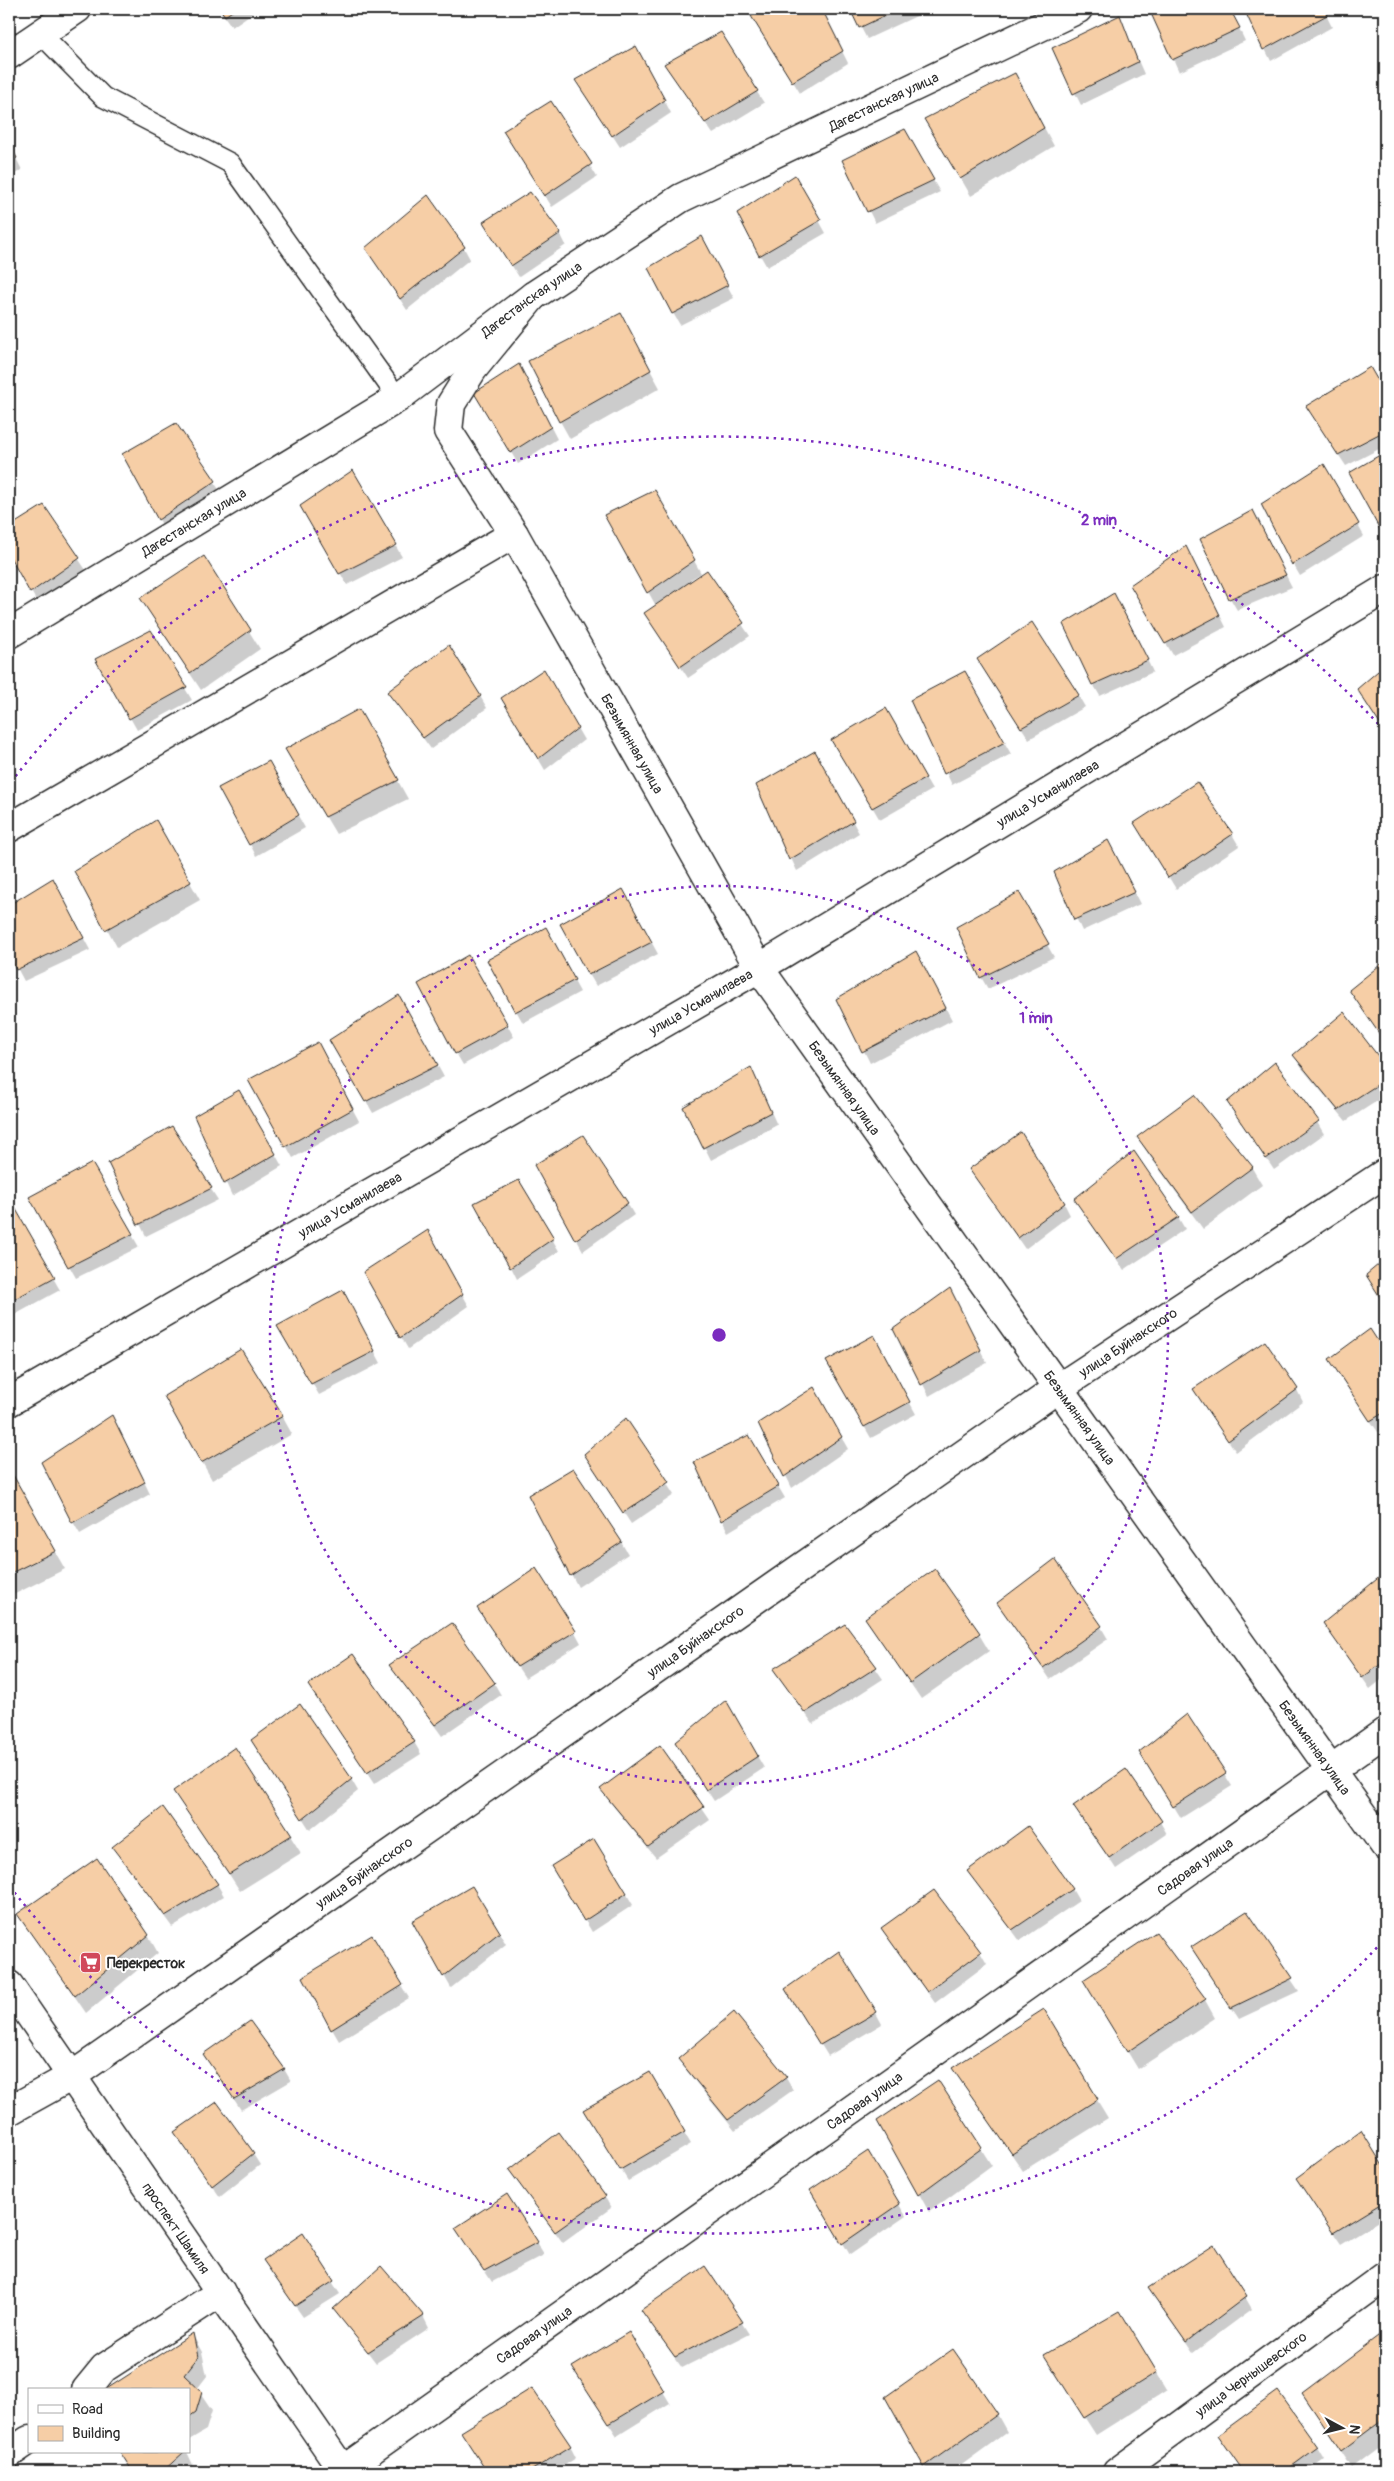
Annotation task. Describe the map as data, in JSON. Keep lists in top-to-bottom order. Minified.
{"streets":{"street":["Дагестанская улица","Безымянная улица","улица Усманилаева","улица Буйнакского","Садовая улица","проспект Шамиля","улица Чернышевского"]},"crossings":[["Дагестанская улица","Безымянная улица"],["Безымянная улица","улица Усманилаева"],["Безымянная улица","улица Буйнакского"],["Безымянная улица","Садовая улица"],["улица Буйнакского","проспект Шамиля"],["Садовая улица","проспект Шамиля"]],"places":{"supermarket":["Перекресток"]},"legend":["Road","Building"],"north":"right","rings":["2 min","1 min"]}
